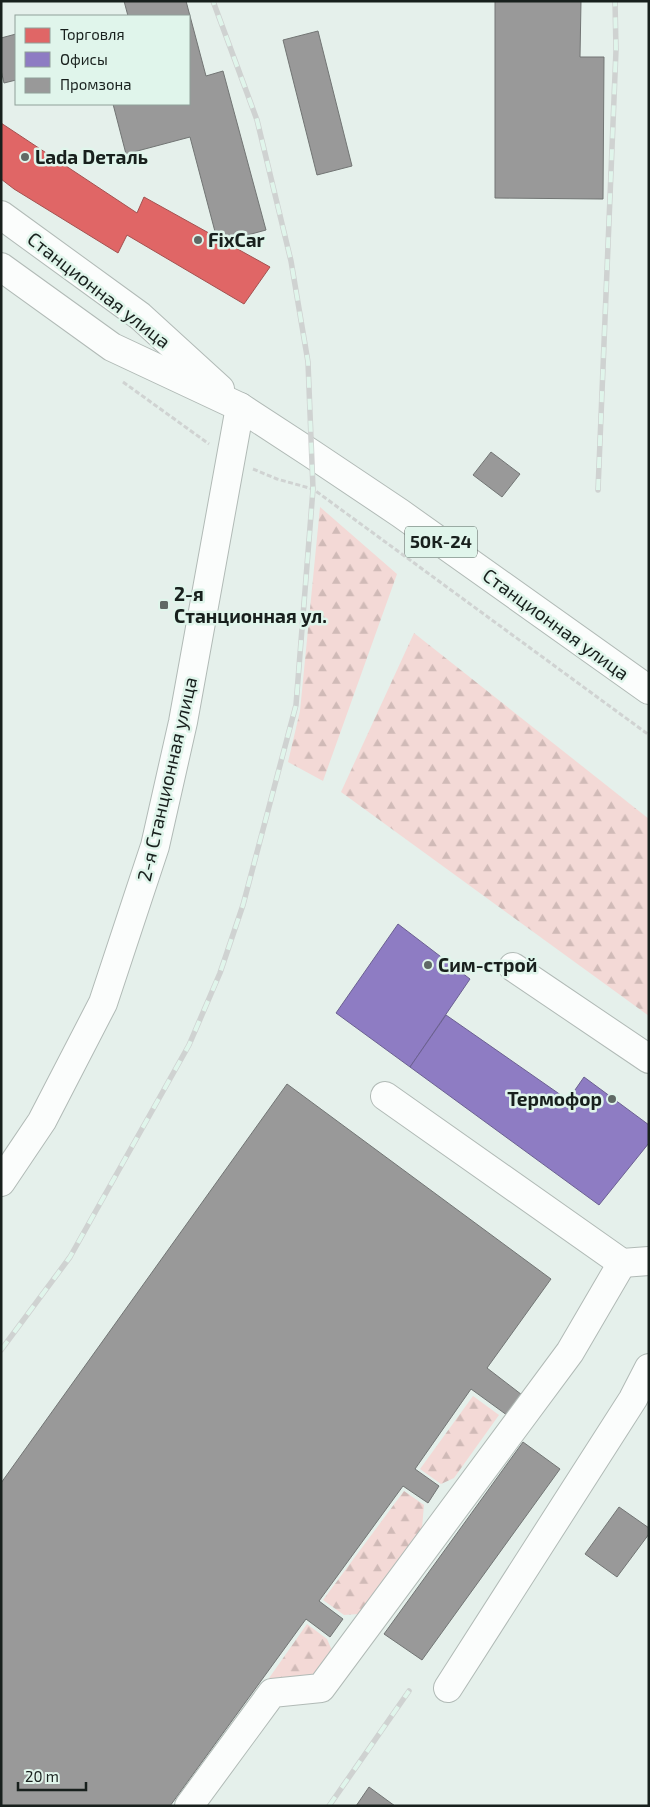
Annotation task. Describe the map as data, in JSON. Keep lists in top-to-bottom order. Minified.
{"streets":{"main road":["Станционная улица","50К-24","2-я Станционная улица"]},"crossings":[["Станционная улица","2-я Станционная улица"]],"places":{"other":["Lada Dеталь","FixCar","Сим-строй","Термофор"],"transit":["2-я Станционная ул."]},"legend":["Торговля","Офисы","Промзона"],"scale_bar":"20 m"}
